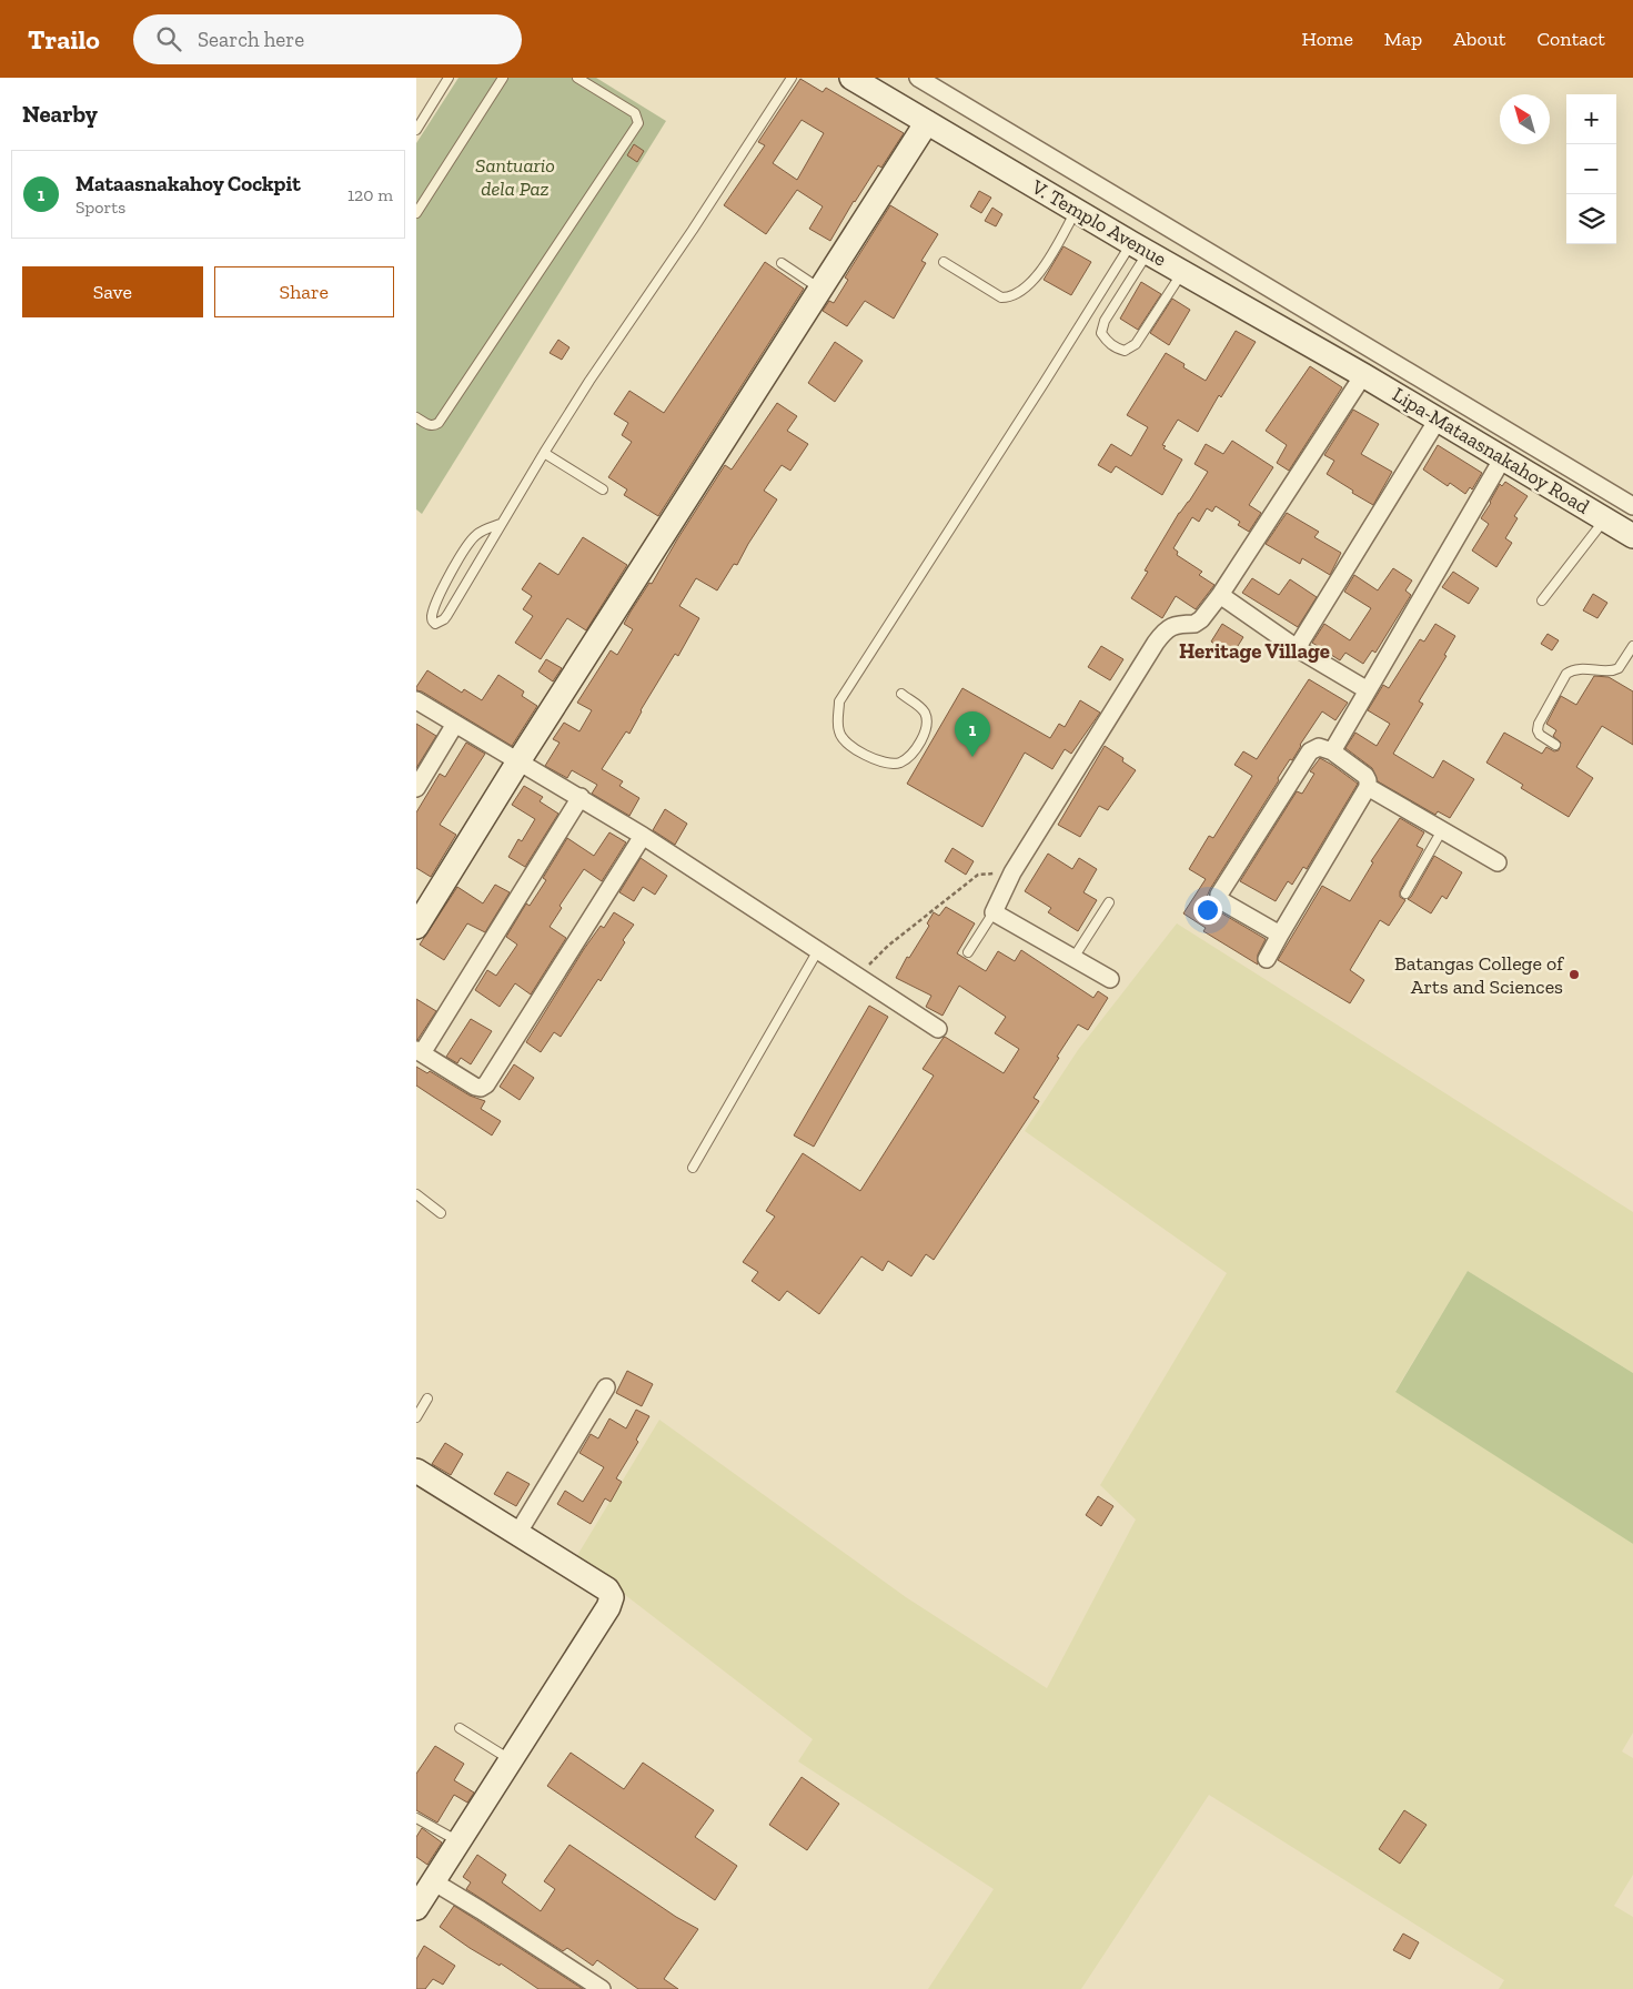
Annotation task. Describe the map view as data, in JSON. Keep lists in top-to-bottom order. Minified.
{"streets":{"street":["V. Templo Avenue","Lipa-Mataasnakahoy Road"]},"crossings":[["V. Templo Avenue","Lipa-Mataasnakahoy Road"]],"districts":["Heritage Village"],"parks":["Santuario dela Paz"],"places":["Batangas College of Arts and Sciences"],"north":"top left","page":{"header":"Trailo","search":"Search here","nav":["Home","Map","About","Contact"],"heading":"Nearby","map_buttons":["+","−"],"list":[{"mark":"1","name":"Mataasnakahoy Cockpit","note":"Sports","value":"120 m"}],"buttons":["Save","Share"],"pins":"1"}}
